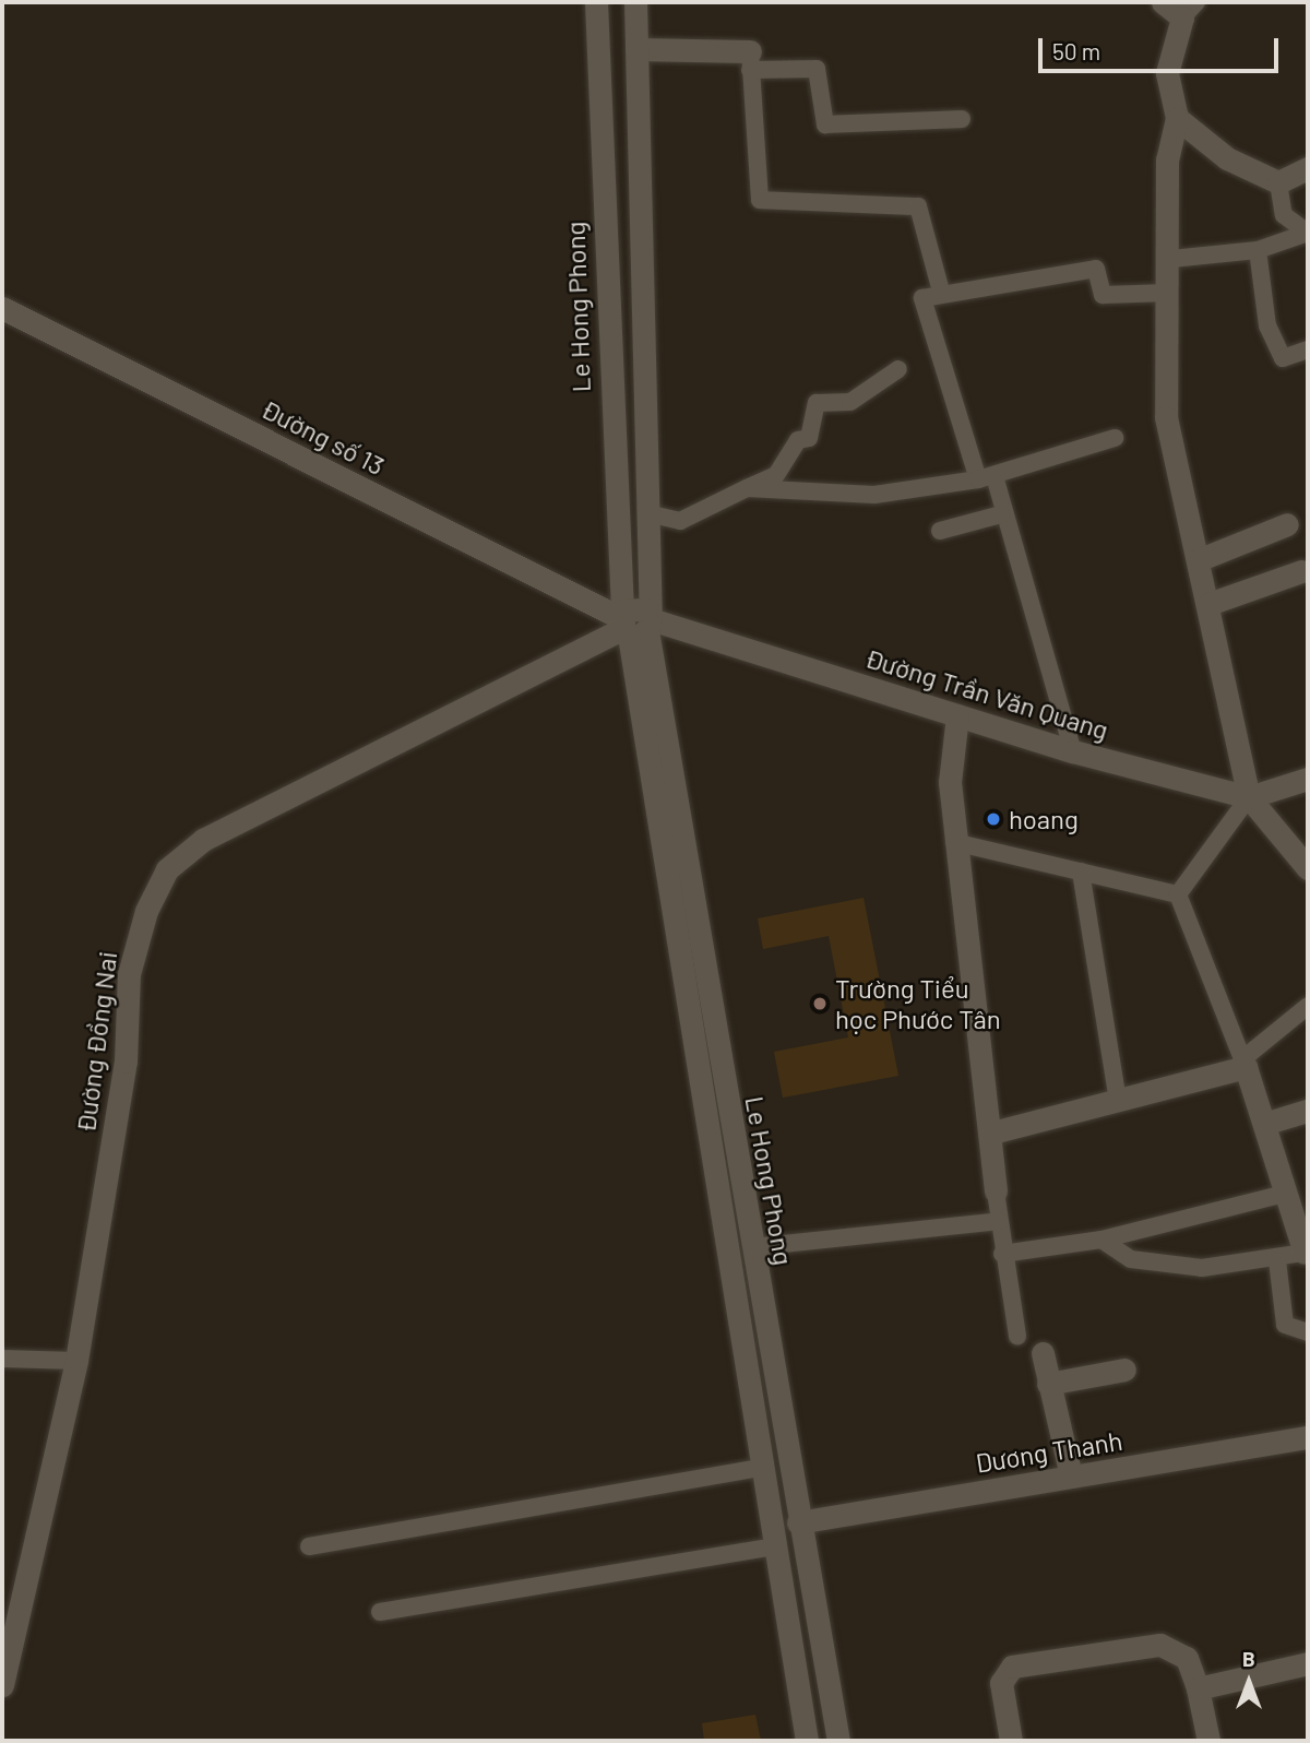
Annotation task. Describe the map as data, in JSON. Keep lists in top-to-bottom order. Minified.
{"streets":{"street":["Le Hong Phong","Đường số 13","Đường Trần Văn Quang","Đường Đồng Nai","Dương Thanh"]},"crossings":[["Le Hong Phong","Đường số 13"],["Le Hong Phong","Đường Trần Văn Quang"],["Le Hong Phong","Đường Đồng Nai"],["Le Hong Phong","Dương Thanh"],["Đường số 13","Đường Trần Văn Quang"],["Đường số 13","Đường Đồng Nai"],["Đường Trần Văn Quang","Đường Đồng Nai"]],"places":["hoang","Trường Tiểu học Phước Tân"],"scale_bar":"50 m","north":"top"}
